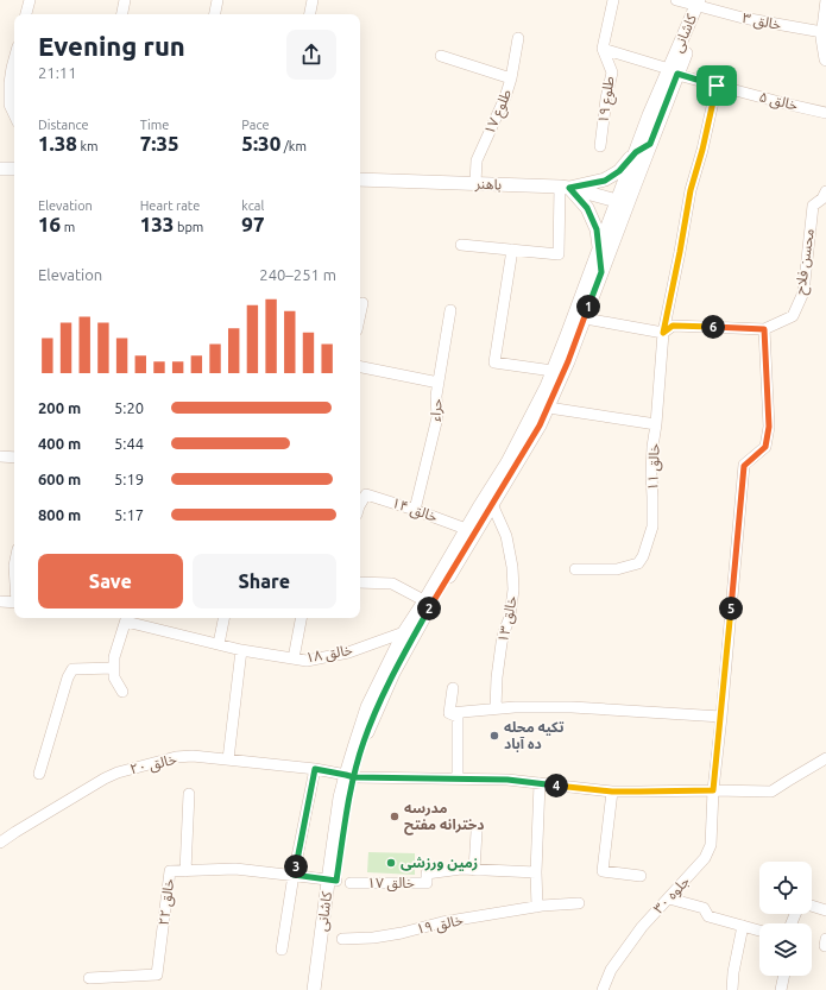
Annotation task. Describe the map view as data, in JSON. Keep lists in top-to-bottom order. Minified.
{"streets":{"street":["خالق ۳","کاشانی","طلوع ۱۹","خالق ۵","طلوع ۱۷","باهنر","محسن فلاح","حراء","خالق ۱۱","خالق ۱۴","خالق ۱۳","خالق ۱۸","خالق ۲۰","خالق ۱۷","جلوه ۳۰","خالق ۲۲","خالق ۱۹"]},"crossings":[["خالق ۳","کاشانی"],["کاشانی","خالق ۵"],["کاشانی","باهنر"],["کاشانی","خالق ۱۱"],["کاشانی","خالق ۱۴"],["کاشانی","خالق ۱۳"],["کاشانی","خالق ۱۸"],["کاشانی","خالق ۲۰"],["کاشانی","خالق ۲۲"],["طلوع ۱۹","خالق ۵"],["طلوع ۱۷","باهنر"],["حراء","خالق ۱۴"],["خالق ۲۰","جلوه ۳۰"]],"places":["تکیه محله ده آباد","مدرسه دخترانه مفتح","زمین ورزشی"],"page":{"heading":["Evening run","21:11"],"stats":[["Distance","1.38 km"],["Time","7:35"],["Pace","5:30 /km"],["Elevation","16 m"],["Heart rate","133 bpm"],["kcal","97"]],"chart":["Elevation","240–251 m"],"pins":["1","6","2","5","4","3"],"list":[{"name":"200 m","note":"5:20"},{"name":"400 m","note":"5:44"},{"name":"600 m","note":"5:19"},{"name":"800 m","note":"5:17"}],"buttons":["Save","Share"]}}
